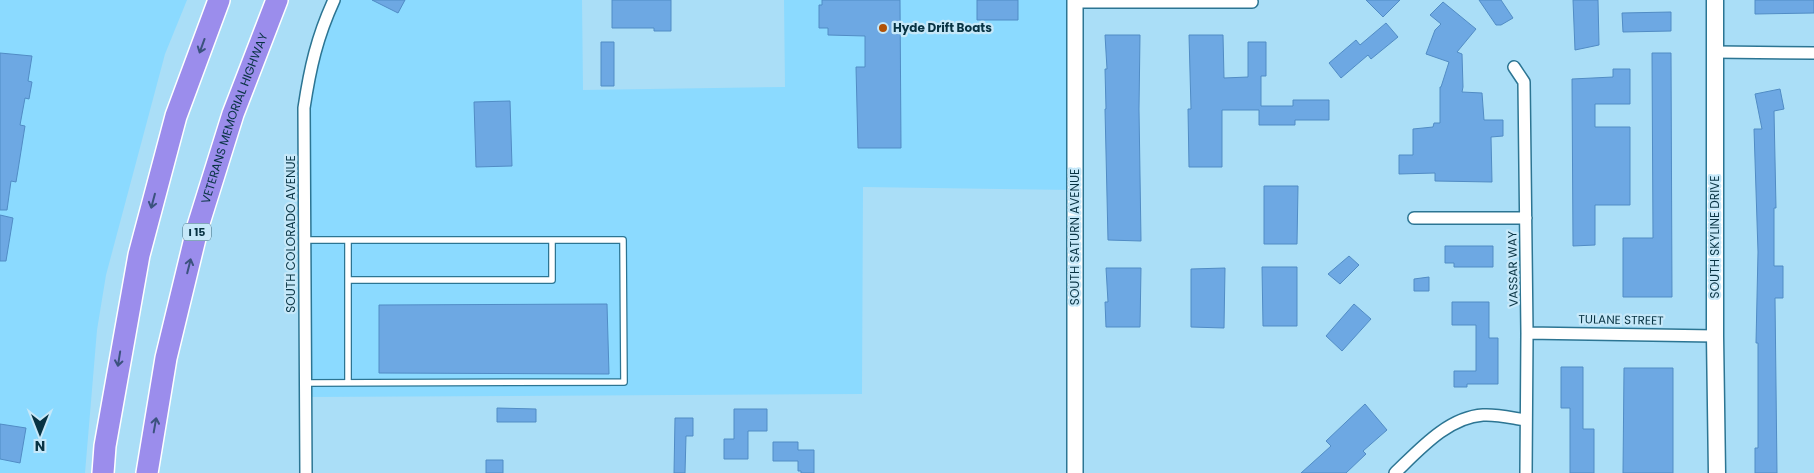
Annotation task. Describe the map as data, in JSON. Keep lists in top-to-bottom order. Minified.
{"streets":{"highway":["VETERANS MEMORIAL HIGHWAY","I 15"],"main road":["SOUTH SKYLINE DRIVE"],"street":["SOUTH COLORADO AVENUE","SOUTH SATURN AVENUE","VASSAR WAY","TULANE STREET"]},"crossings":[["SOUTH SKYLINE DRIVE","TULANE STREET"],["VASSAR WAY","TULANE STREET"]],"places":["Hyde Drift Boats"],"north":"bottom"}
